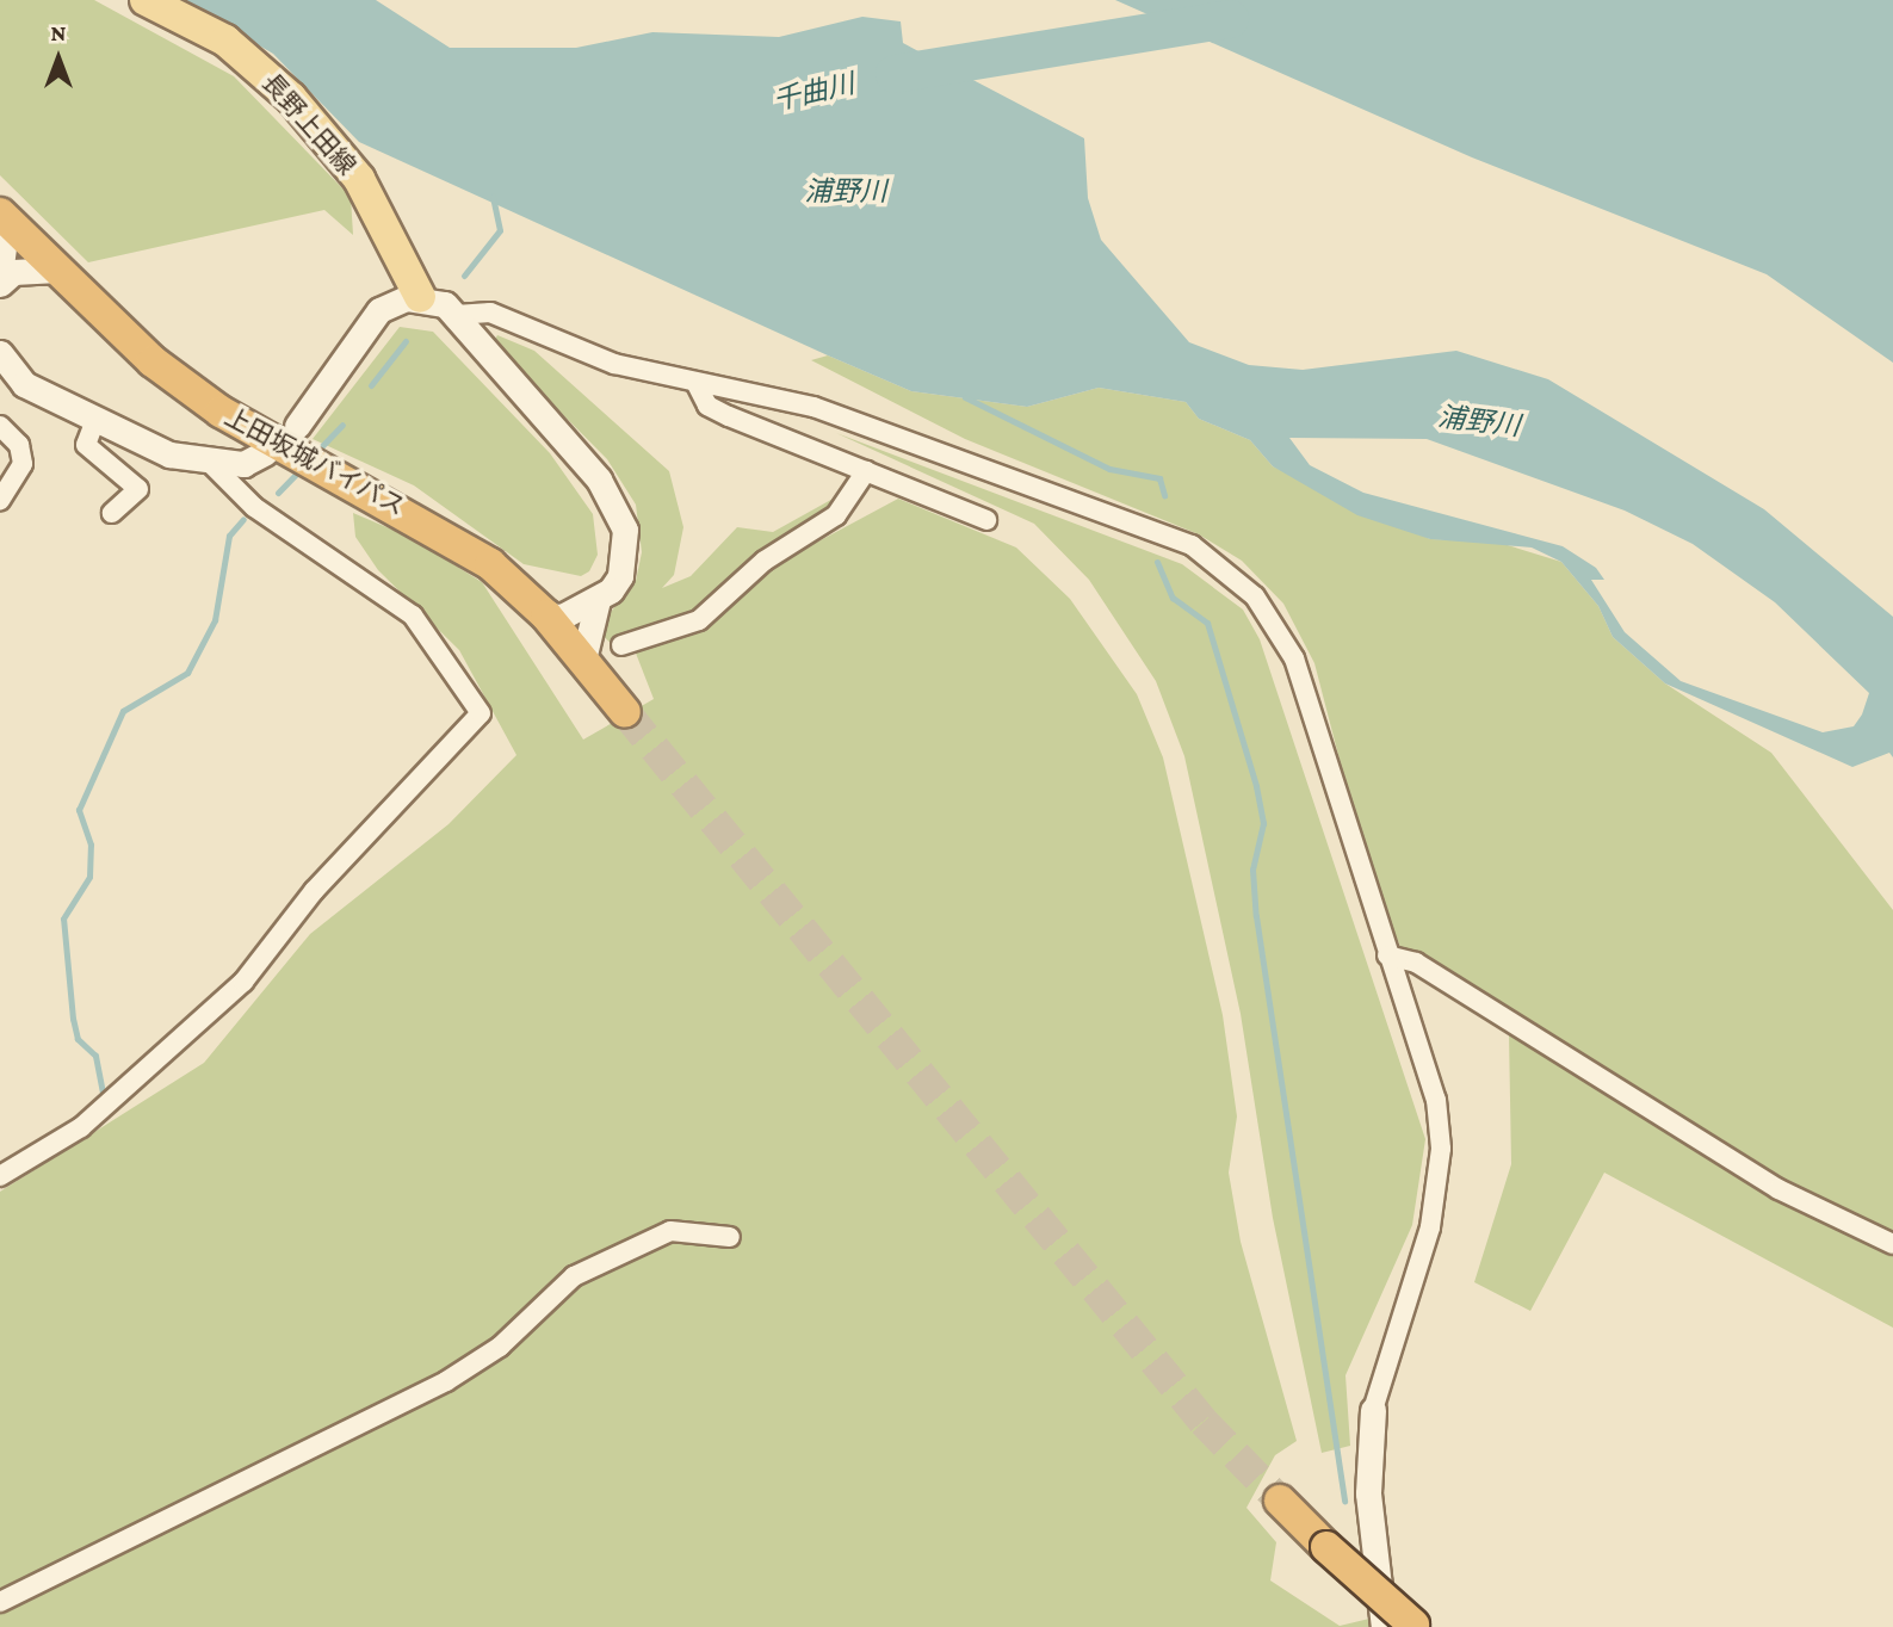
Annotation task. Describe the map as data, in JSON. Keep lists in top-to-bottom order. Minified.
{"streets":{"highway":["上田坂城バイパス"],"main road":["長野上田線"]},"water":["千曲川","浦野川"],"north":"top"}
